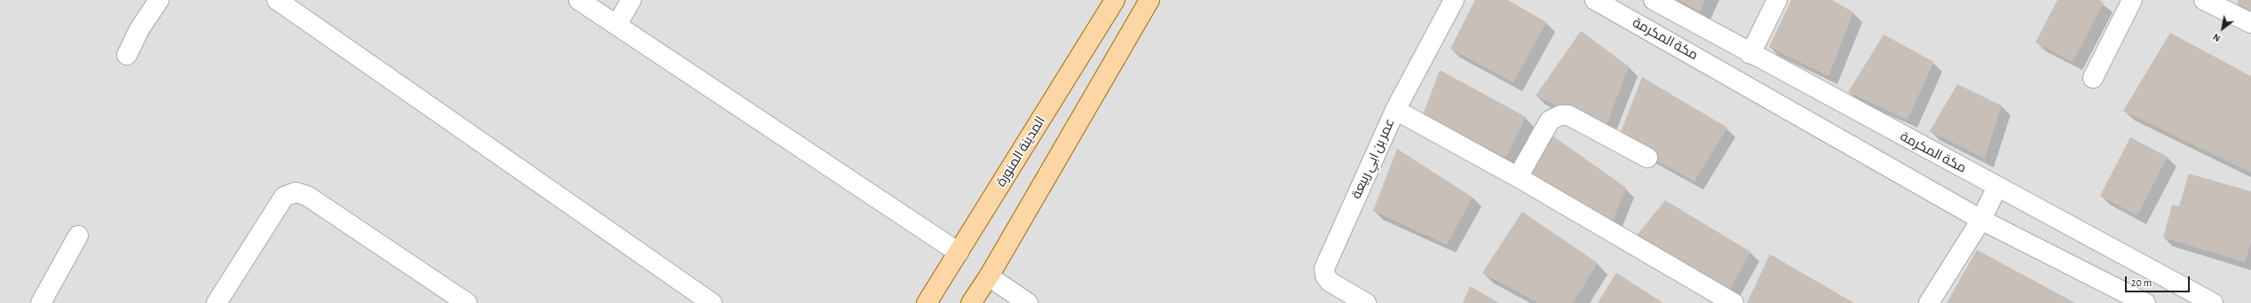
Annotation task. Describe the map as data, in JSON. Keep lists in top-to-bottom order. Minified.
{"streets":{"main road":["المدينة المنورة"],"street":["مكة المكرمة","عمر بن ابي ربيعة"]},"scale_bar":"20 m","north":"bottom left"}
